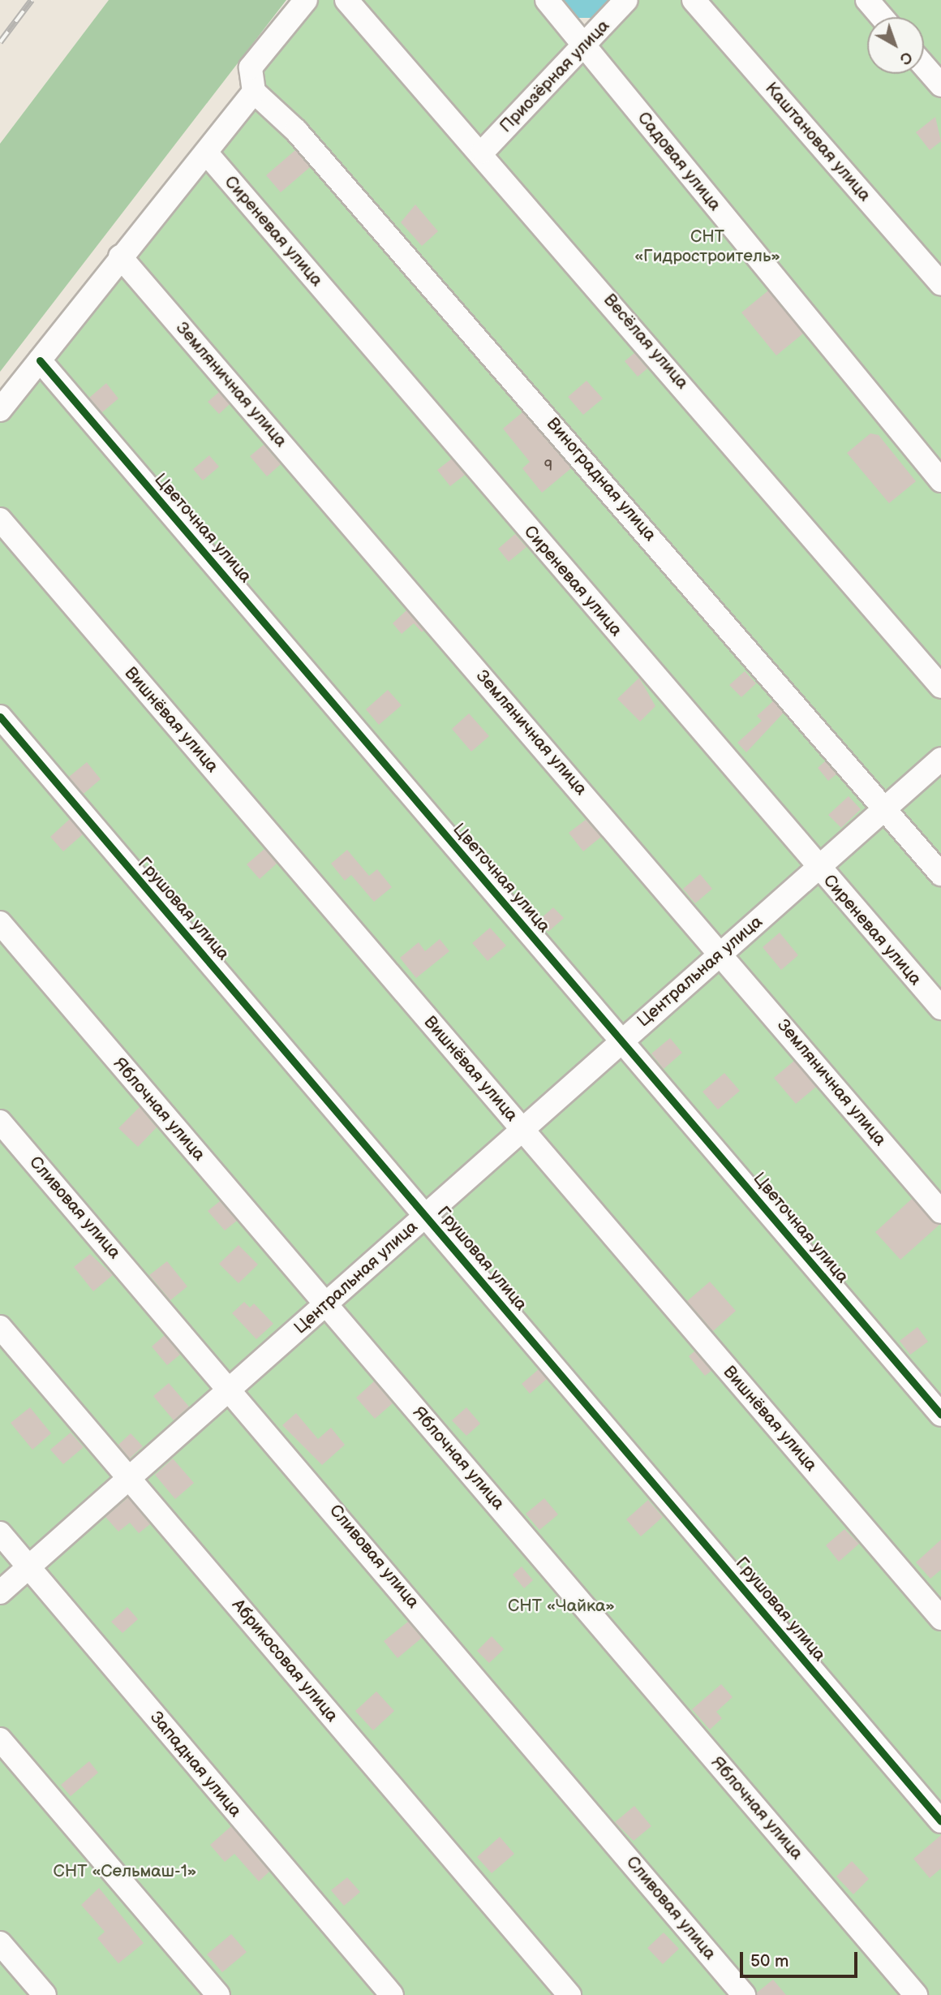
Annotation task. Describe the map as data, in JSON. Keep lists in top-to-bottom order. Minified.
{"streets":{"street":["Приозёрная улица","Каштановая улица","Садовая улица","Сиреневая улица","Весёлая улица","Земляничная улица","Виноградная улица","Цветочная улица","Вишнёвая улица","Грушовая улица","Центральная улица","Яблочная улица","Сливовая улица","Абрикосовая улица","Западная улица"]},"crossings":[["Приозёрная улица","Садовая улица"],["Приозёрная улица","Весёлая улица"],["Сиреневая улица","Центральная улица"],["Земляничная улица","Центральная улица"],["Виноградная улица","Центральная улица"],["Цветочная улица","Центральная улица"],["Вишнёвая улица","Центральная улица"],["Грушовая улица","Центральная улица"],["Центральная улица","Яблочная улица"],["Центральная улица","Сливовая улица"],["Центральная улица","Абрикосовая улица"],["Центральная улица","Западная улица"]],"parks":["СНТ «Гидростроитель»","СНТ «Чайка»","СНТ «Сельмаш-1»"],"house_numbers":["9"],"scale_bar":"50 m","north":"bottom right"}
